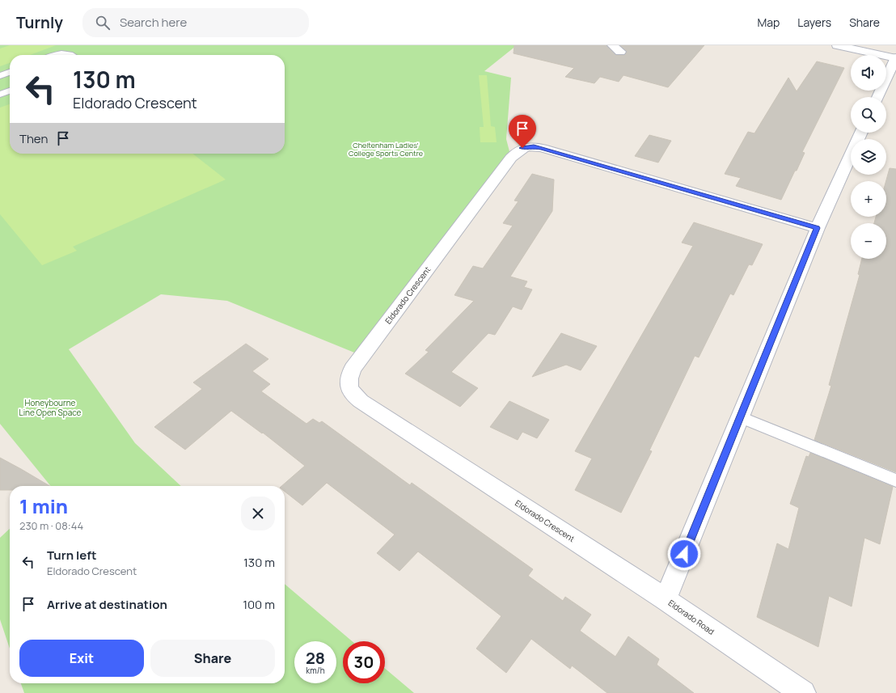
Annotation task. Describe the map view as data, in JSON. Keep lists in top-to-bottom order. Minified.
{"streets":{"street":["Eldorado Crescent","Eldorado Road"]},"crossings":[["Eldorado Crescent","Eldorado Road"]],"parks":["Cheltenham Ladies' College Sports Centre","Honeybourne Line Open Space"],"page":{"header":"Turnly","search":"Search here","nav":["Map","Layers","Share"],"map_buttons":["+","−"],"turn":["130 m","Eldorado Crescent"],"then":"Then","heading":["1 min","230 m · 08:44"],"list":[{"name":"Turn left","note":"Eldorado Crescent","value":"130 m"},{"name":"Arrive at destination","value":"100 m"}],"buttons":["Exit","Share"],"speed":"28 km/h","limit":"30"}}
